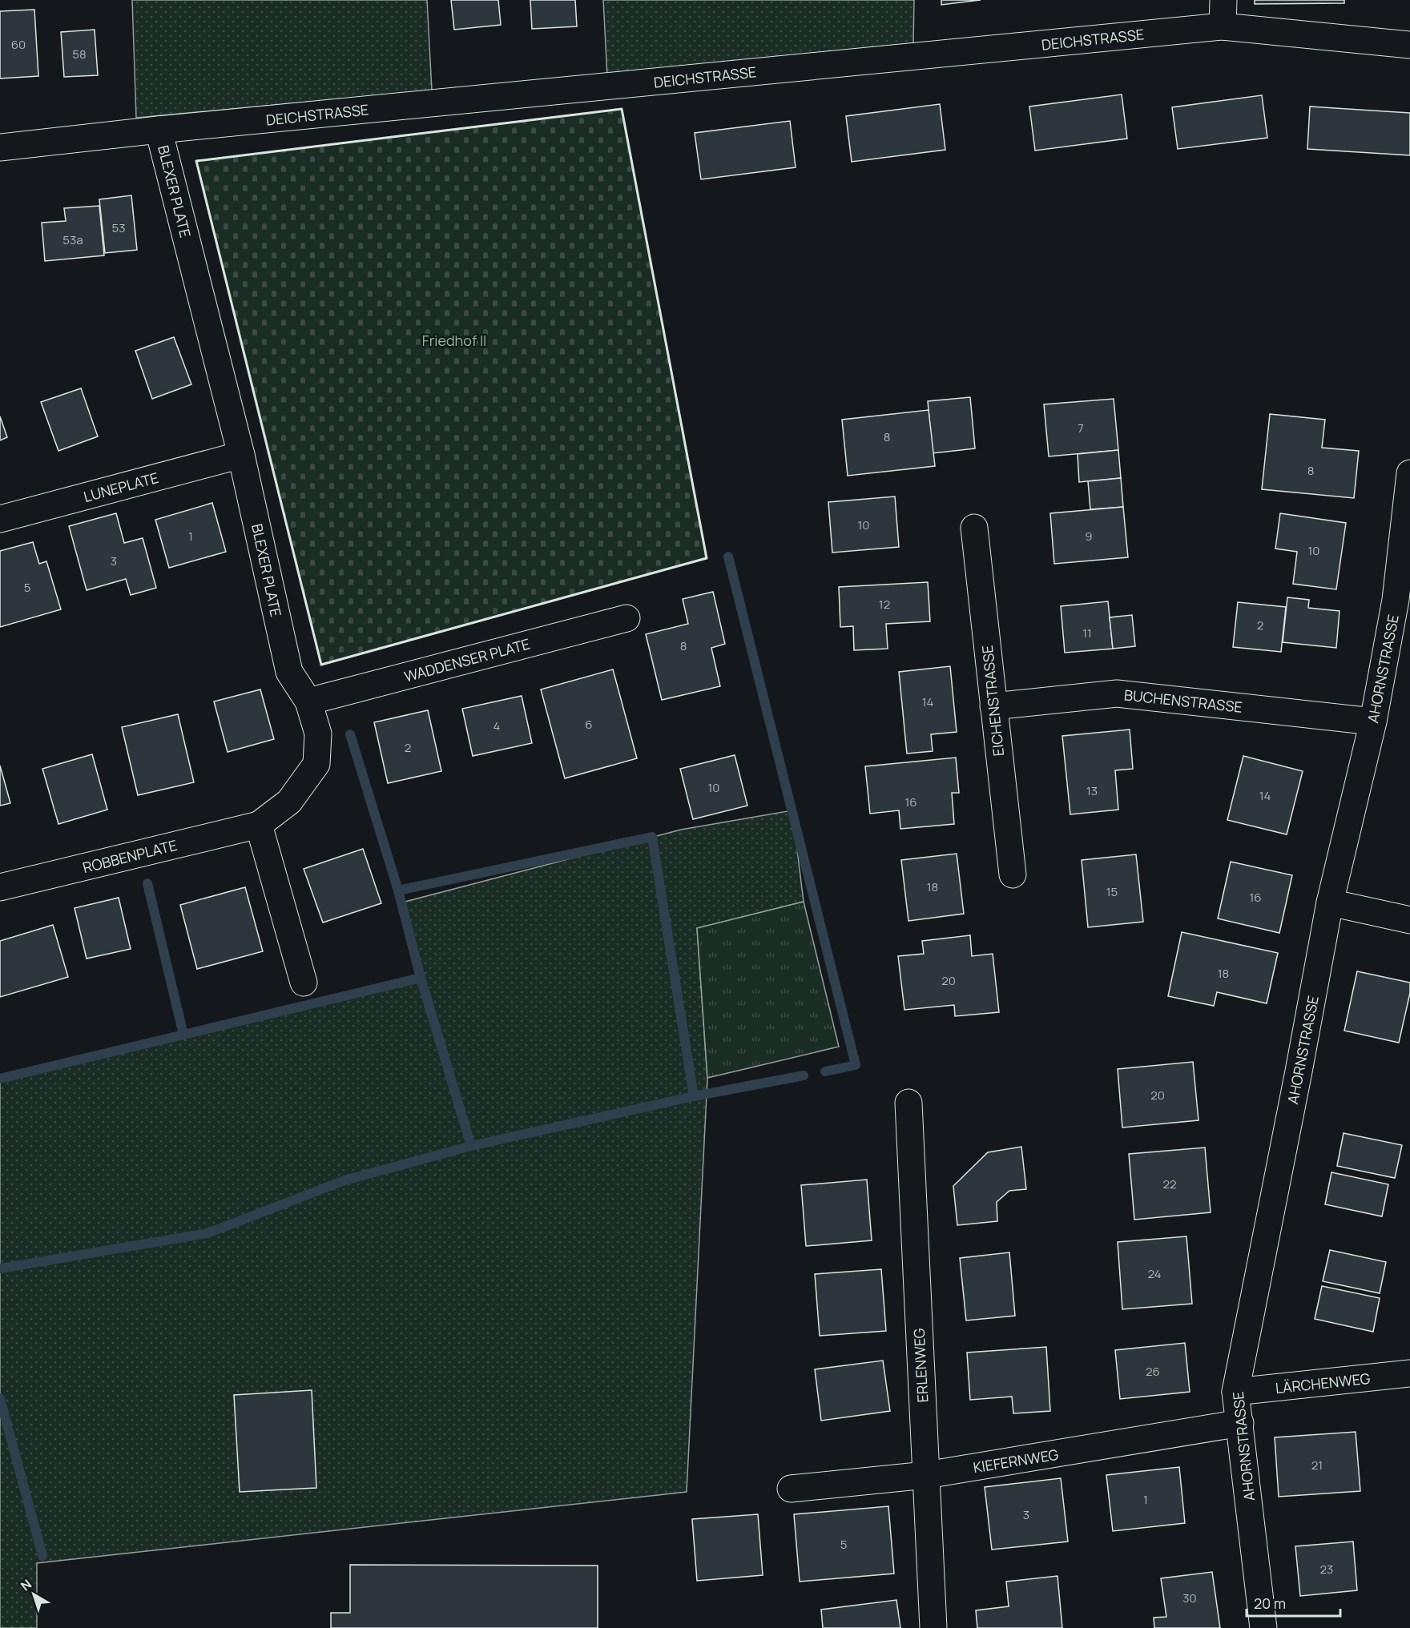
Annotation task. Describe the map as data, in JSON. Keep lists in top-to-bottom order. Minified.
{"streets":{"street":["DEICHSTRASSE","BLEXER PLATE","LUNEPLATE","WADDENSER PLATE","AHORNSTRASSE","EICHENSTRASSE","BUCHENSTRASSE","ROBBENPLATE","ERLENWEG","LÄRCHENWEG","KIEFERNWEG"]},"crossings":[["DEICHSTRASSE","BLEXER PLATE"],["BLEXER PLATE","LUNEPLATE"],["BLEXER PLATE","WADDENSER PLATE"],["BLEXER PLATE","ROBBENPLATE"],["AHORNSTRASSE","BUCHENSTRASSE"],["AHORNSTRASSE","LÄRCHENWEG"],["AHORNSTRASSE","KIEFERNWEG"],["EICHENSTRASSE","BUCHENSTRASSE"],["ERLENWEG","KIEFERNWEG"]],"parks":["Friedhof II"],"house_numbers":["60","58","53","53a","7","8","8","10","1","9","10","3","5","12","2","11","8","14","6","4","2","10","13","14","16","18","15","16","18","20","20","22","24","26","21","1","3","5","23","30"],"scale_bar":"20 m","north":"top left"}
